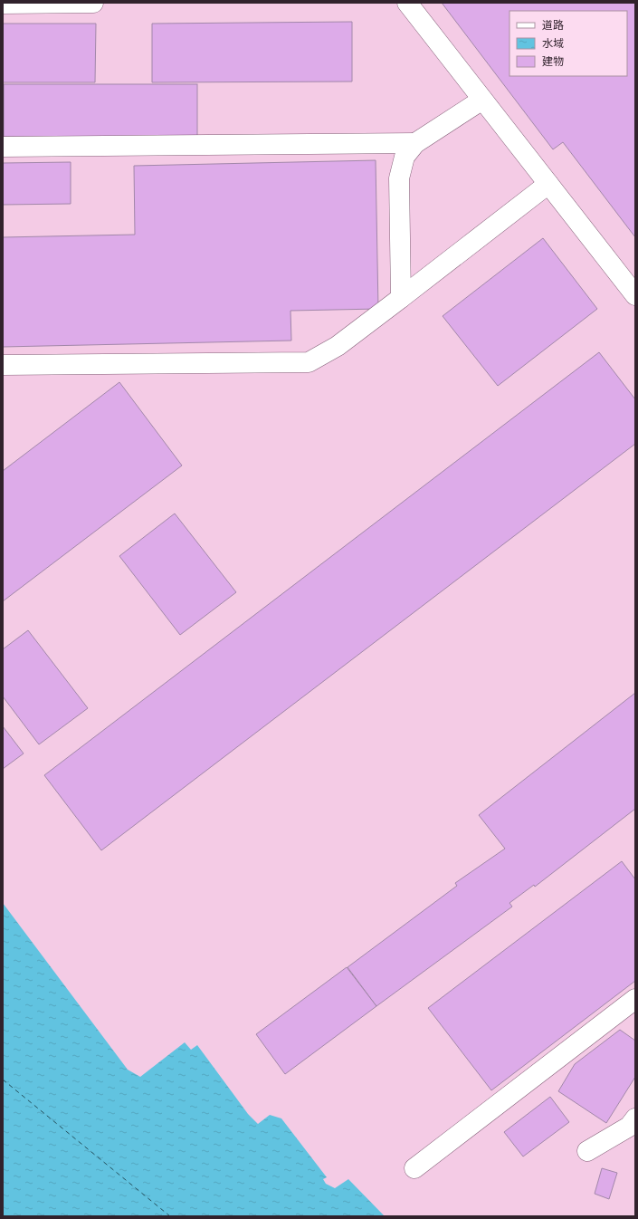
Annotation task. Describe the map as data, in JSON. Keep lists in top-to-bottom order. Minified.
{"legend":["道路","水域","建物"]}
